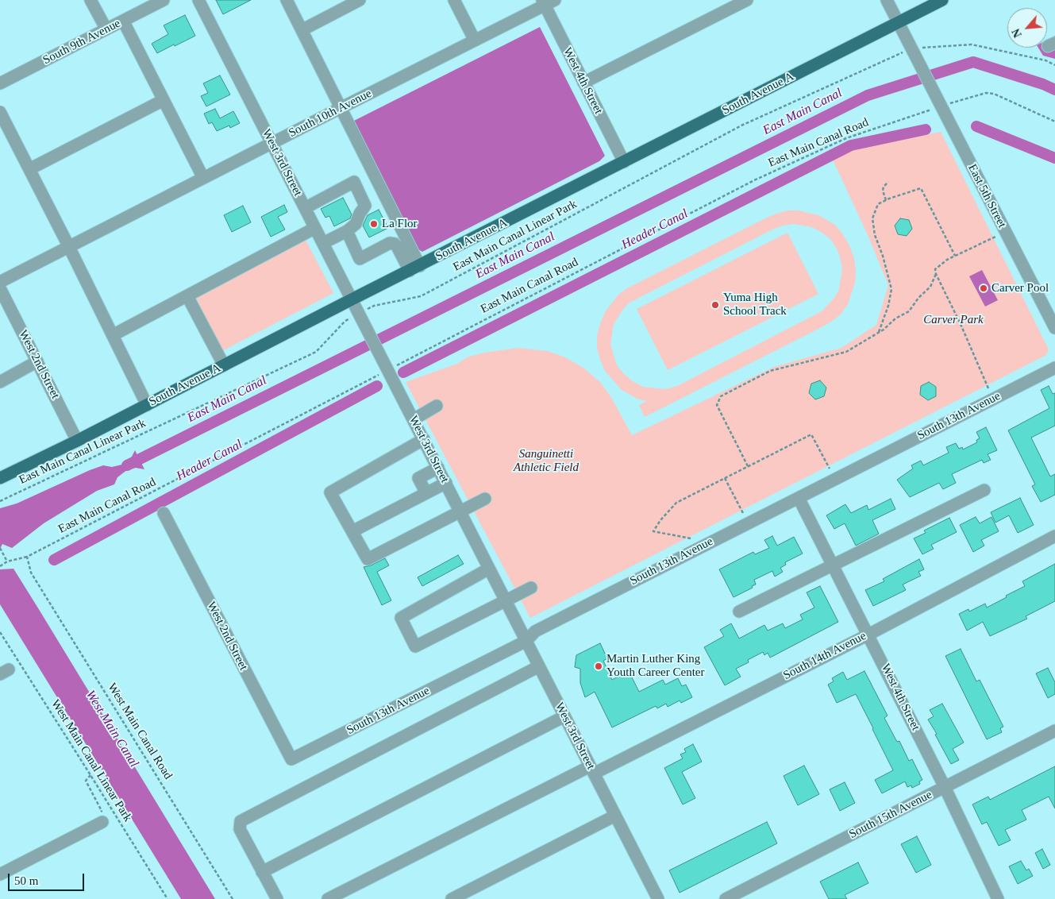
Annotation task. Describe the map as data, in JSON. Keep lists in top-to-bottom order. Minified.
{"streets":{"main road":["South Avenue A"],"street":["South 9th Avenue","West 4th Street","South 10th Avenue","West 3rd Street","East 5th Street","West 2nd Street","South 13th Avenue","South 14th Avenue","South 15th Avenue"],"path":["East Main Canal Road","East Main Canal Linear Park","West Main Canal Road","West Main Canal Linear Park"]},"crossings":[["West 4th Street","South Avenue A"],["West 4th Street","South 10th Avenue"],["West 4th Street","South 13th Avenue"],["West 4th Street","South 14th Avenue"],["West 4th Street","South 15th Avenue"],["South Avenue A","West 3rd Street"],["South Avenue A","East 5th Street"],["South Avenue A","West 2nd Street"],["South 10th Avenue","West 3rd Street"],["East Main Canal Road","West 3rd Street"],["East Main Canal Road","East 5th Street"],["East Main Canal Road","West Main Canal Road"],["West 3rd Street","East Main Canal Linear Park"],["West 3rd Street","South 13th Avenue"],["West 3rd Street","South 14th Avenue"],["East 5th Street","East Main Canal Linear Park"],["West 2nd Street","South 13th Avenue"]],"water":["East Main Canal","Header Canal","West Main Canal"],"parks":["Carver Park","Sanguinetti Athletic Field"],"places":["La Flor","Carver Pool","Yuma High School Track","Martin Luther King Youth Career Center"],"scale_bar":"50 m","north":"bottom left"}
